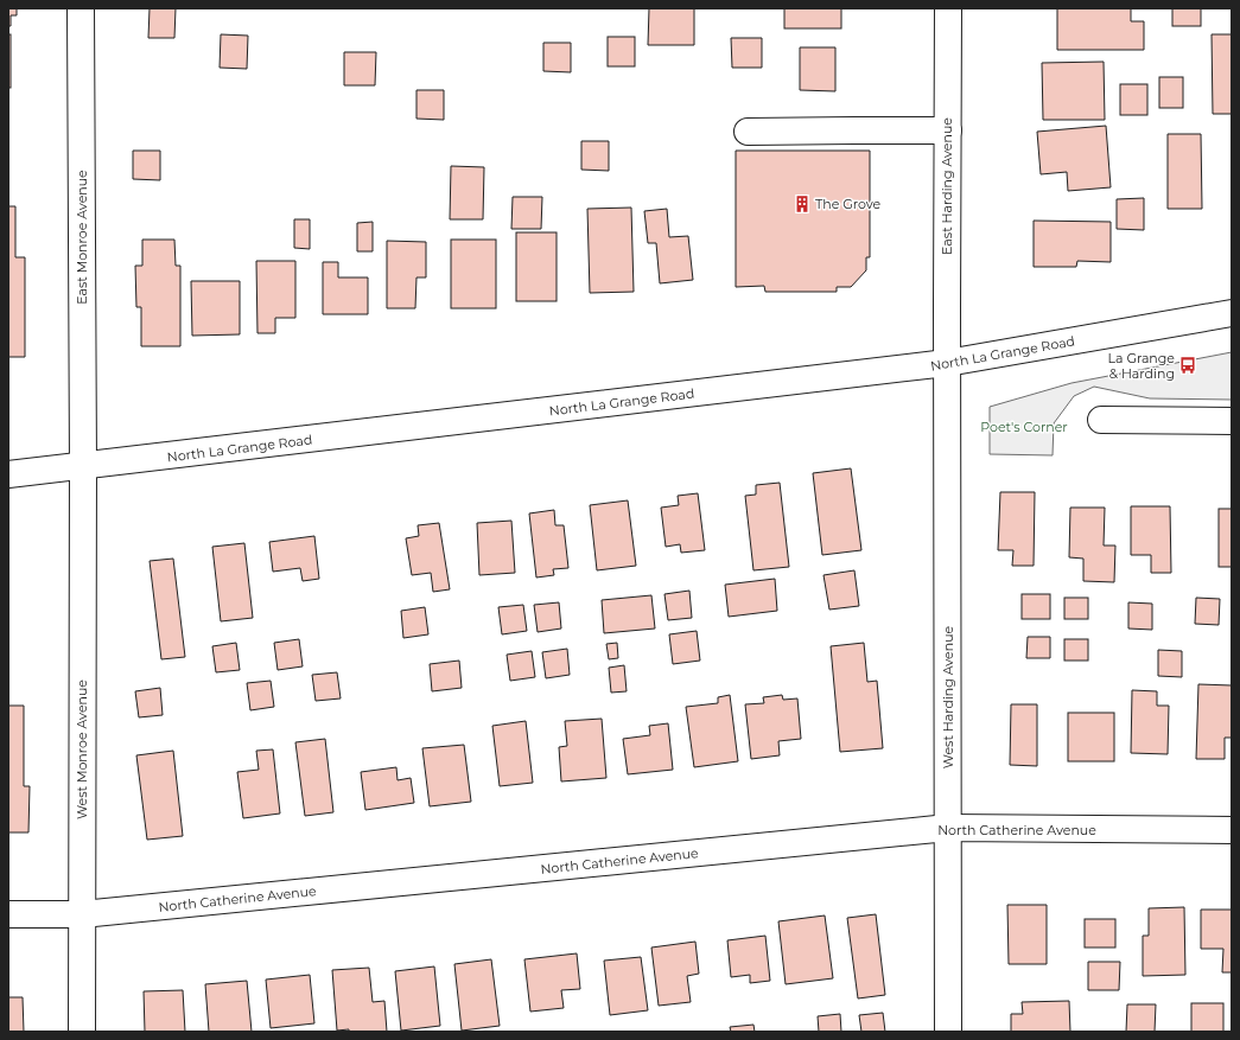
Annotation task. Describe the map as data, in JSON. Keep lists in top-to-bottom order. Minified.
{"streets":{"street":["East Harding Avenue","East Monroe Avenue","North La Grange Road","West Harding Avenue","West Monroe Avenue","North Catherine Avenue"]},"crossings":[["East Harding Avenue","North La Grange Road"],["East Harding Avenue","West Harding Avenue"],["East Monroe Avenue","North La Grange Road"],["East Monroe Avenue","West Monroe Avenue"],["North La Grange Road","West Harding Avenue"],["North La Grange Road","West Monroe Avenue"],["West Harding Avenue","North Catherine Avenue"],["West Monroe Avenue","North Catherine Avenue"]],"parks":["Poet's Corner"],"places":{"building":["The Grove"],"bus stop":["La Grange & Harding"]}}
